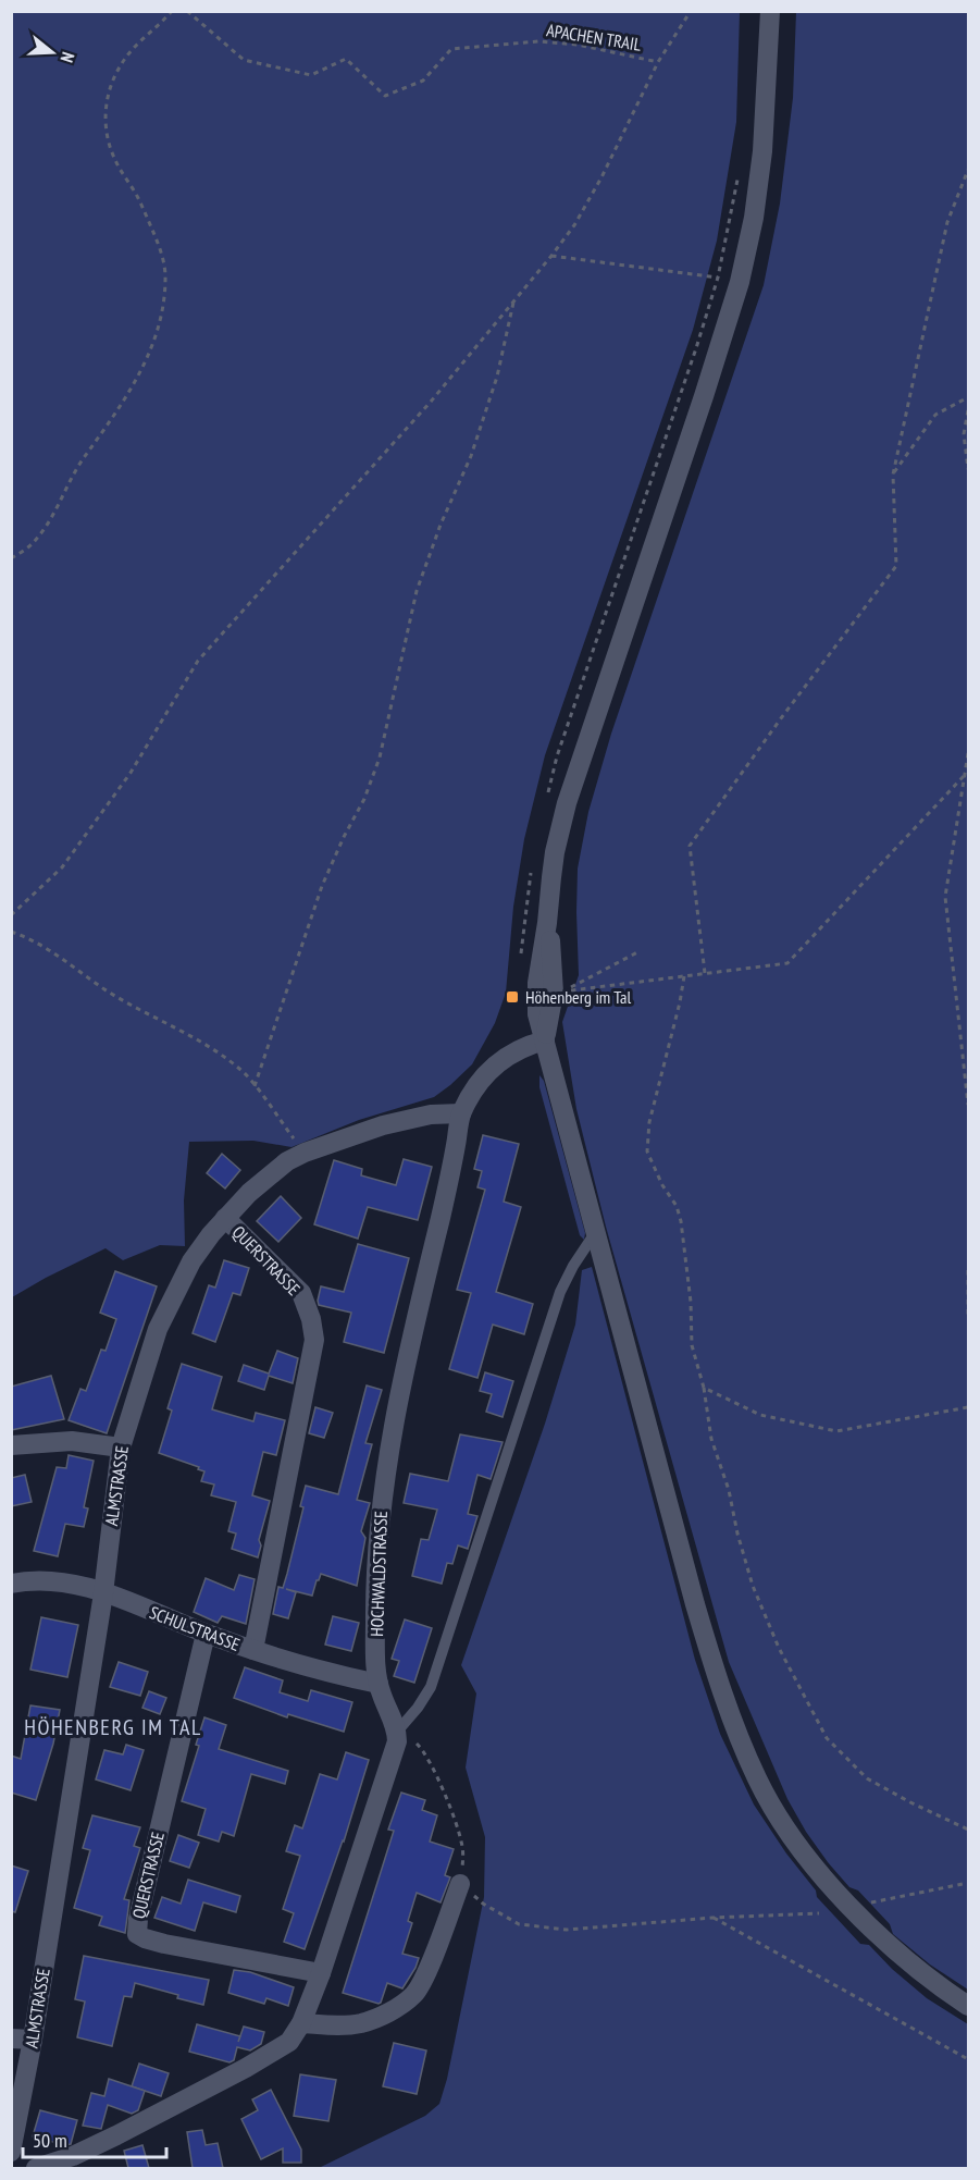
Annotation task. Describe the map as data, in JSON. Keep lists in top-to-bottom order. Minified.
{"streets":{"street":["QUERSTRASSE","ALMSTRASSE","HOCHWALDSTRASSE","SCHULSTRASSE"],"path":["APACHEN TRAIL"]},"crossings":[["QUERSTRASSE","ALMSTRASSE"],["QUERSTRASSE","SCHULSTRASSE"],["ALMSTRASSE","HOCHWALDSTRASSE"],["ALMSTRASSE","SCHULSTRASSE"],["HOCHWALDSTRASSE","SCHULSTRASSE"]],"districts":["HÖHENBERG IM TAL"],"places":{"transit":["Höhenberg im Tal"]},"scale_bar":"50 m","north":"right"}
